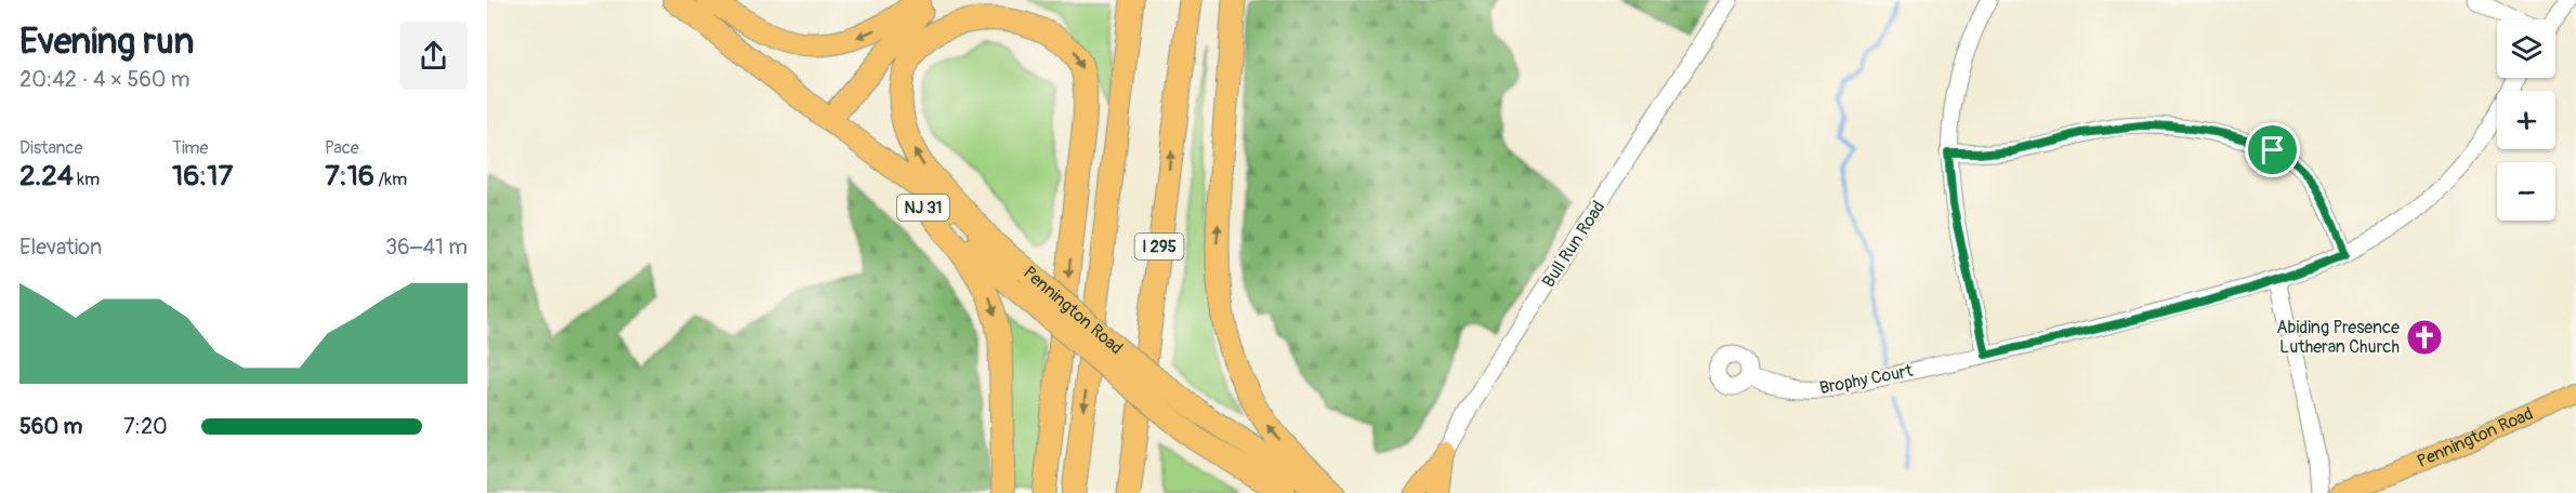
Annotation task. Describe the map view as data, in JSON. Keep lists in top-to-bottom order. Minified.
{"streets":{"highway":["NJ 31","I 295","Pennington Road"],"street":["Bull Run Road","Brophy Court"]},"places":{"church":["Abiding Presence Lutheran Church"]},"page":{"heading":["Evening run","20:42 · 4 × 560 m"],"map_buttons":["+","−"],"stats":[["Distance","2.24 km"],["Time","16:17"],["Pace","7:16 /km"]],"chart":["Elevation","36–41 m"],"list":[{"name":"560 m","note":"7:20"}]}}
